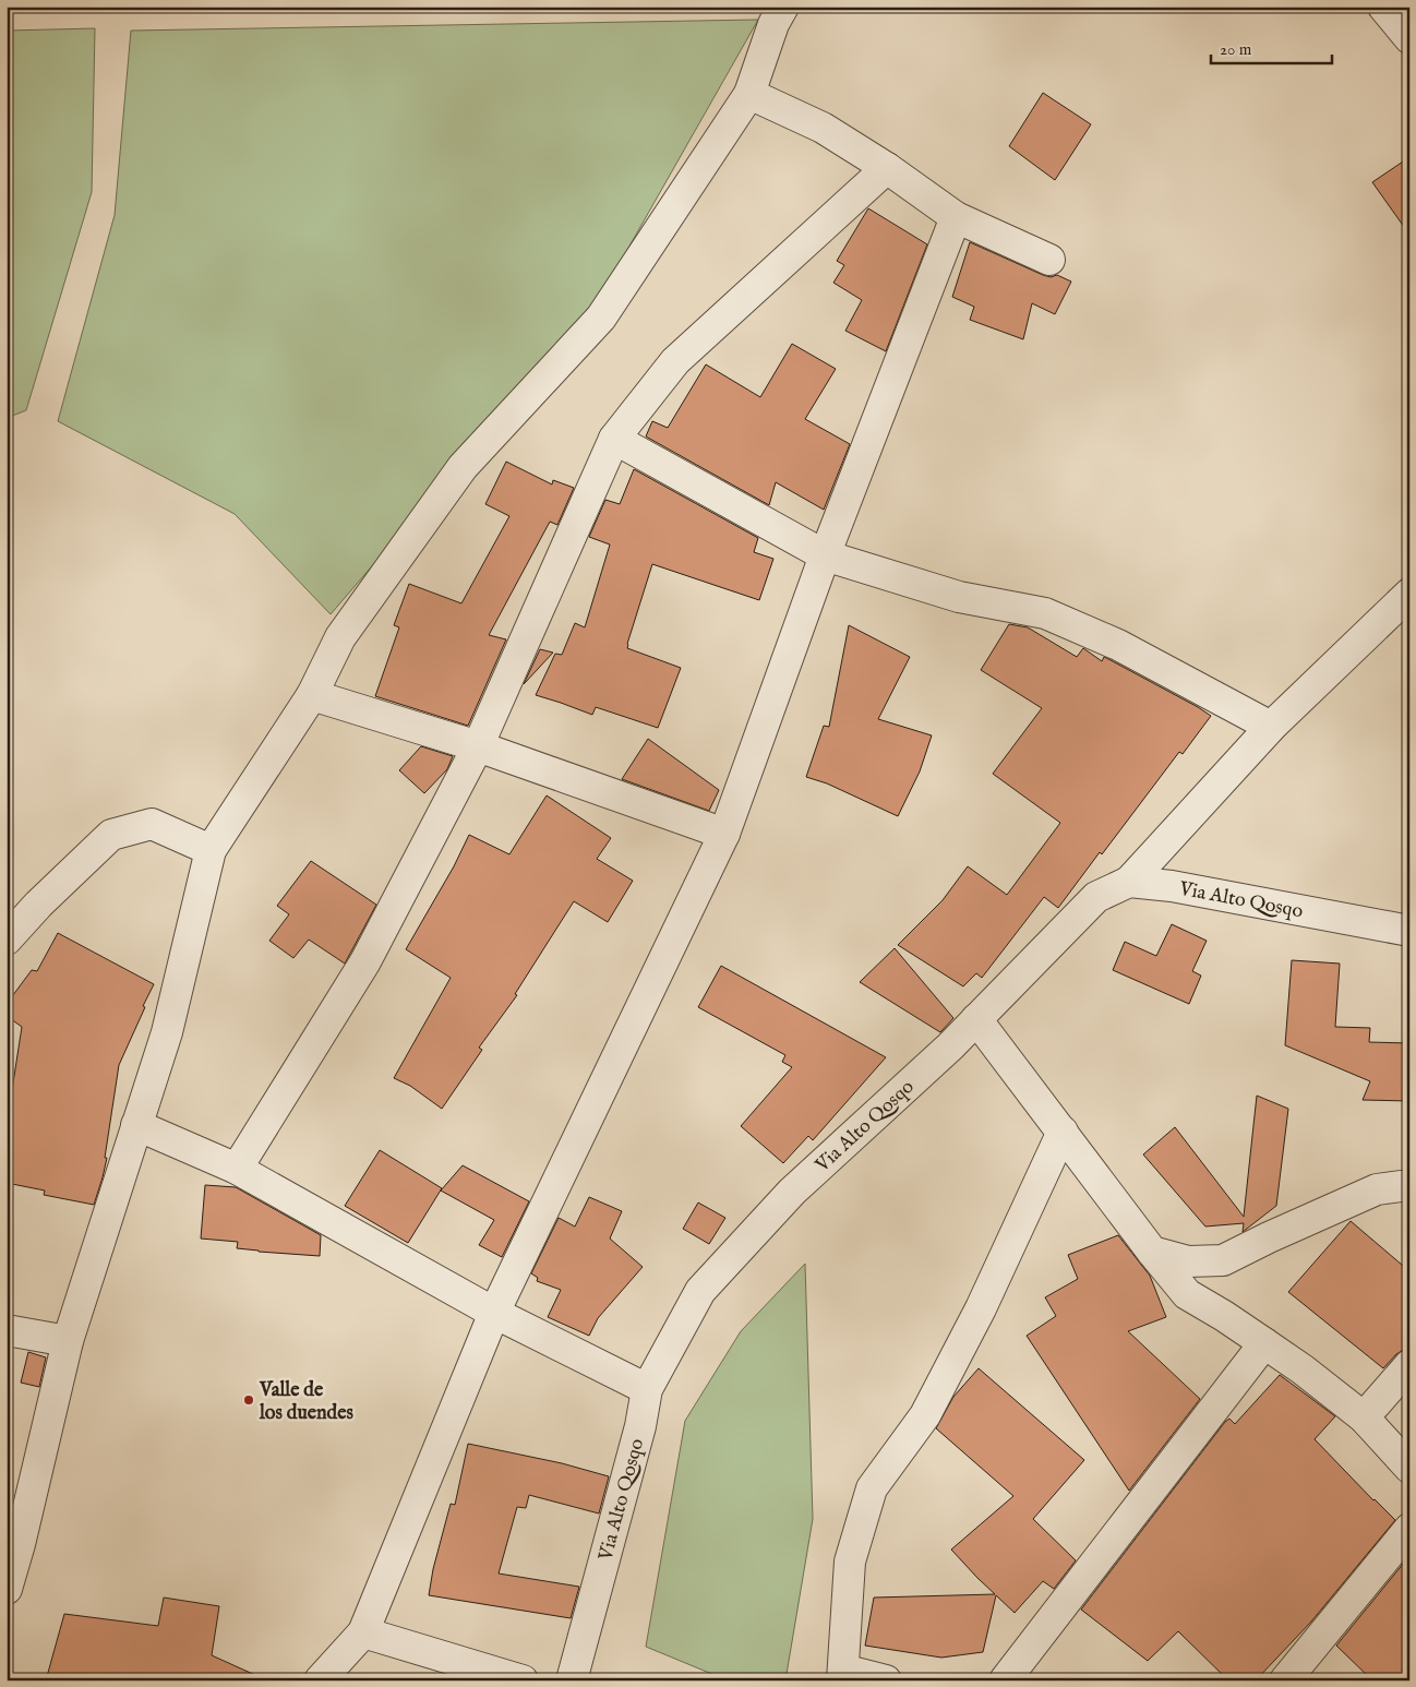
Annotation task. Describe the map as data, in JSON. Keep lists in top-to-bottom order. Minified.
{"streets":{"street":["Via Alto Qosqo"]},"places":["Valle de los duendes"],"scale_bar":"20 m"}
